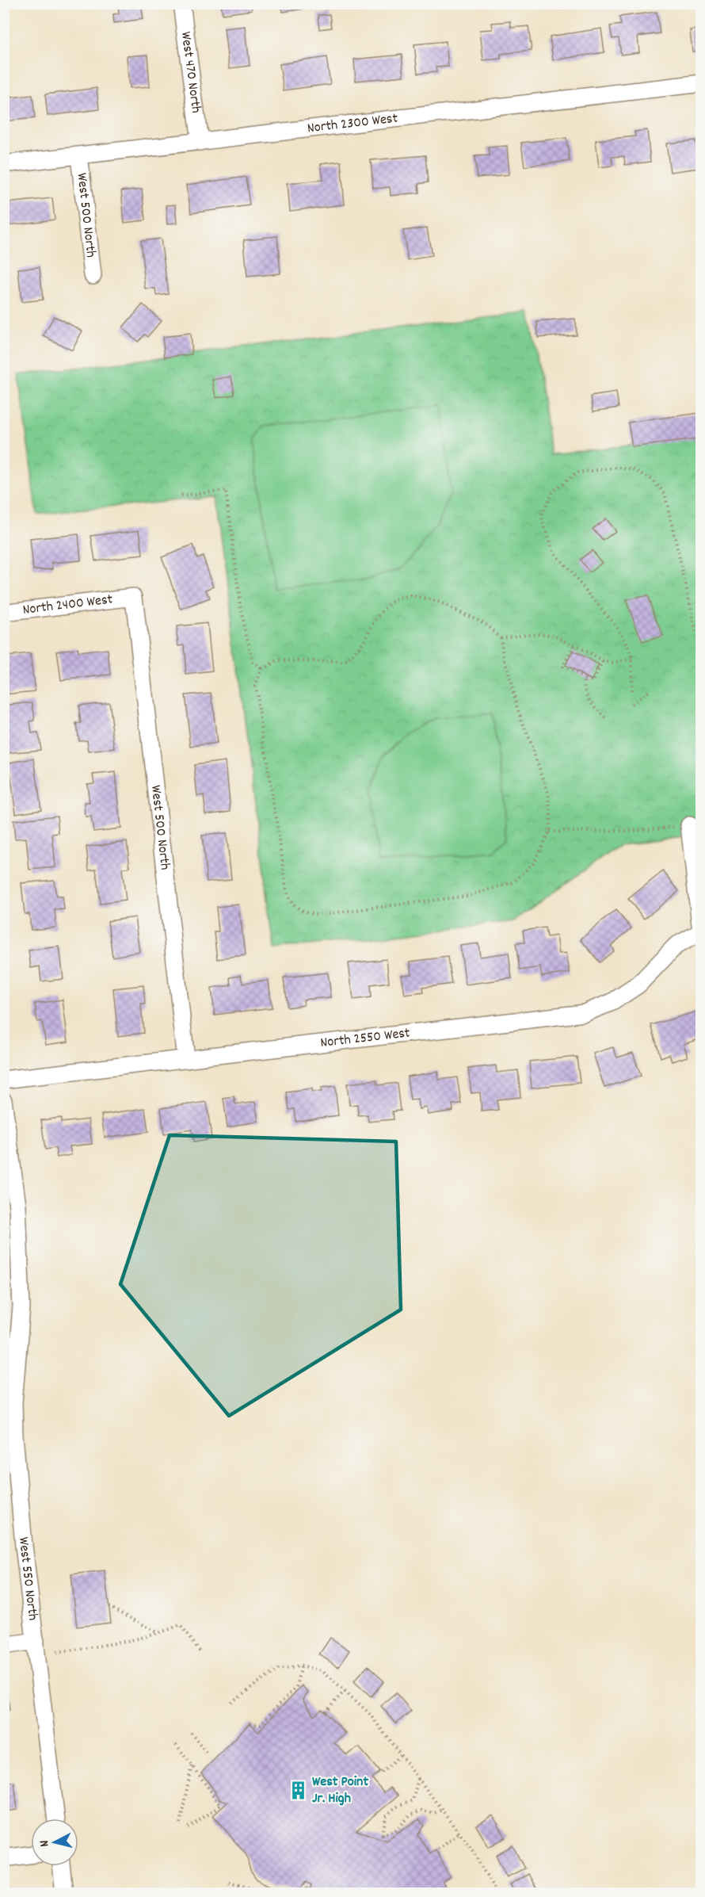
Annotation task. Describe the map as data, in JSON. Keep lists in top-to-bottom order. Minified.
{"streets":{"street":["West 470 North","North 2300 West","West 500 North","North 2400 West","North 2550 West","West 550 North"]},"crossings":[["West 470 North","North 2300 West"],["North 2300 West","West 500 North"],["West 500 North","North 2400 West"],["West 500 North","North 2550 West"]],"places":{"building":["West Point Jr. High"]},"north":"left"}
